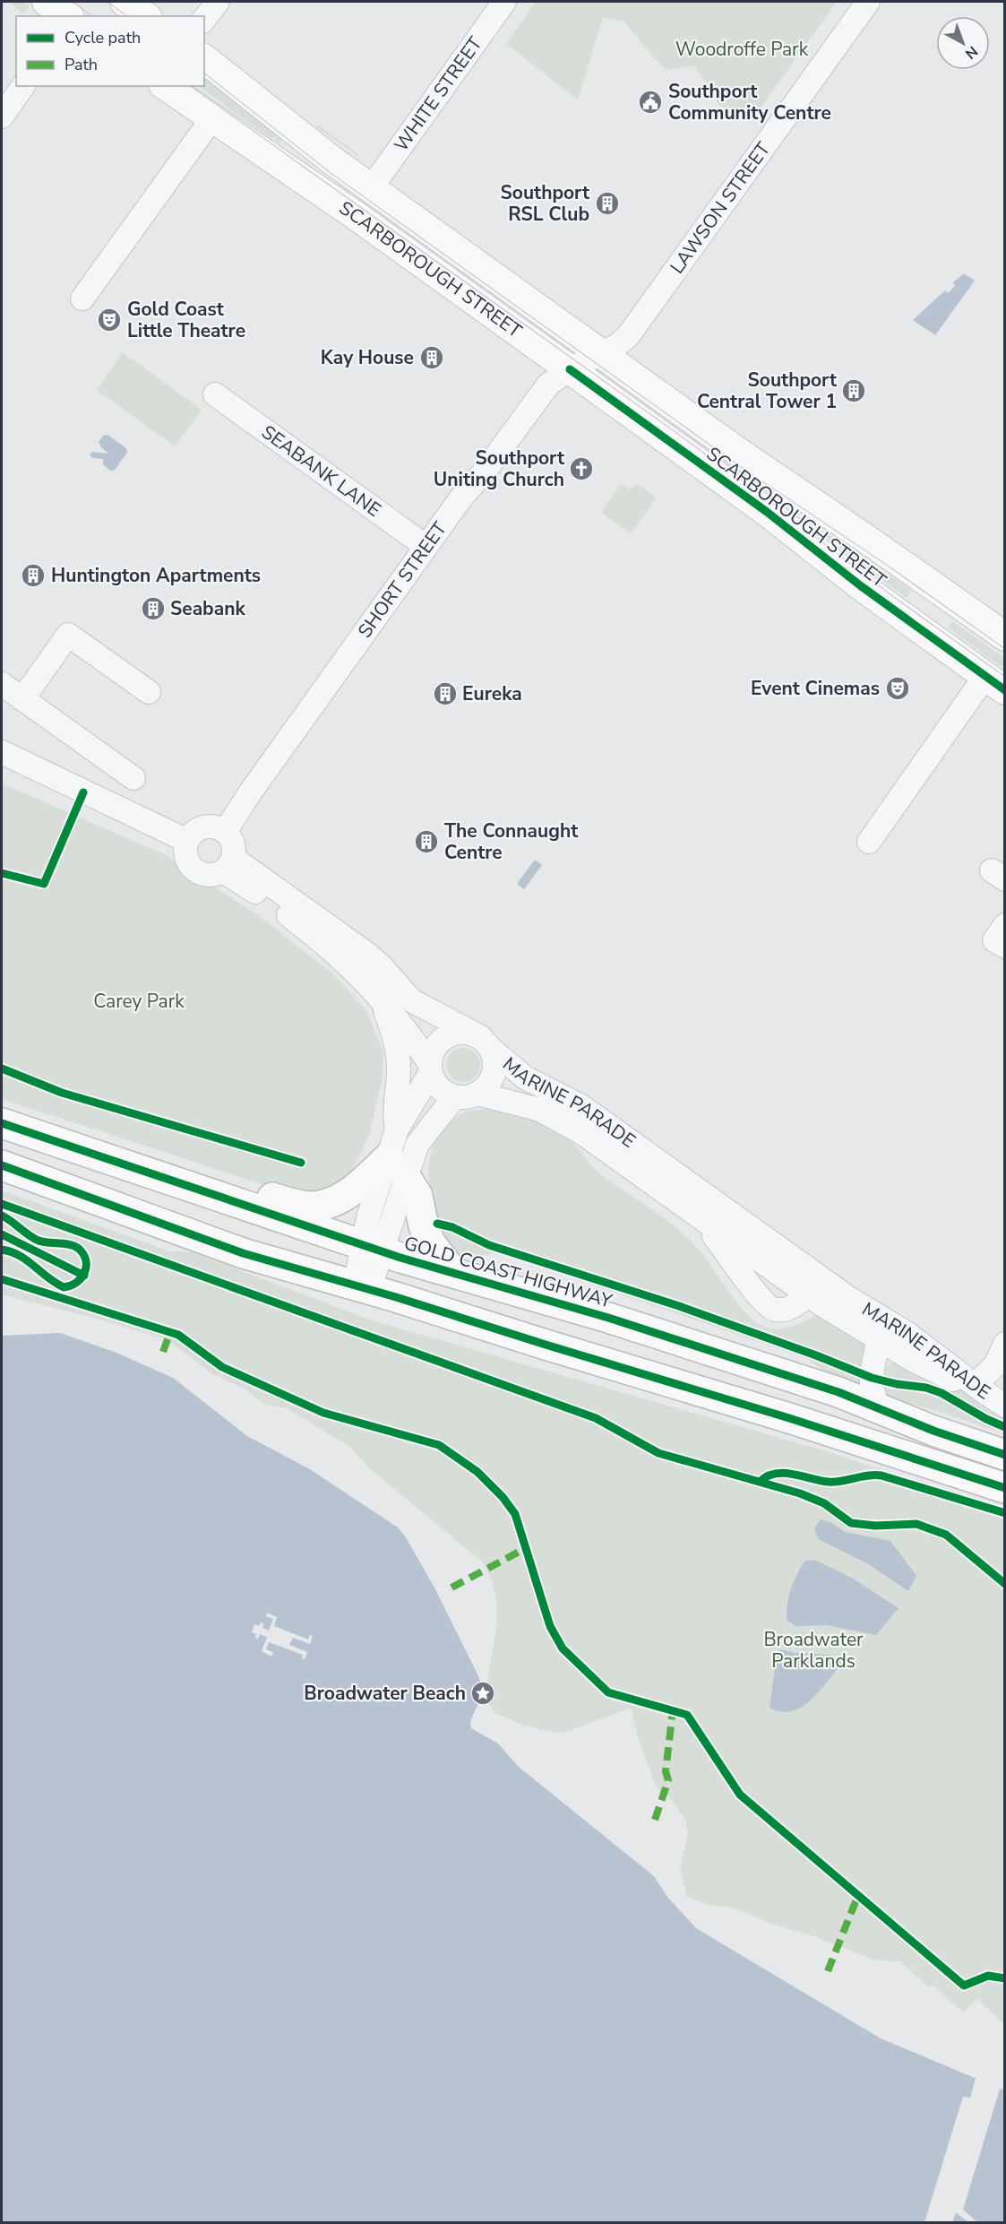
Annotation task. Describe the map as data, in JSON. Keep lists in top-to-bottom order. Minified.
{"streets":{"highway":["GOLD COAST HIGHWAY"],"main road":["SCARBOROUGH STREET"],"street":["WHITE STREET","LAWSON STREET","SEABANK LANE","SHORT STREET","MARINE PARADE"]},"crossings":[["WHITE STREET","SCARBOROUGH STREET"],["LAWSON STREET","SCARBOROUGH STREET"],["LAWSON STREET","SHORT STREET"],["SCARBOROUGH STREET","SHORT STREET"],["SEABANK LANE","SHORT STREET"],["SHORT STREET","MARINE PARADE"]],"parks":["Woodroffe Park","Carey Park","Broadwater Parklands"],"places":{"public building":["Southport Community Centre"],"building":["Southport RSL Club","Kay House","Southport Central Tower 1","Huntington Apartments","Seabank","Eureka","The Connaught Centre"],"theatre":["Gold Coast Little Theatre","Event Cinemas"],"church":["Southport Uniting Church"],"place":["Broadwater Beach"]},"legend":["Cycle path","Path"],"north":"bottom right"}
